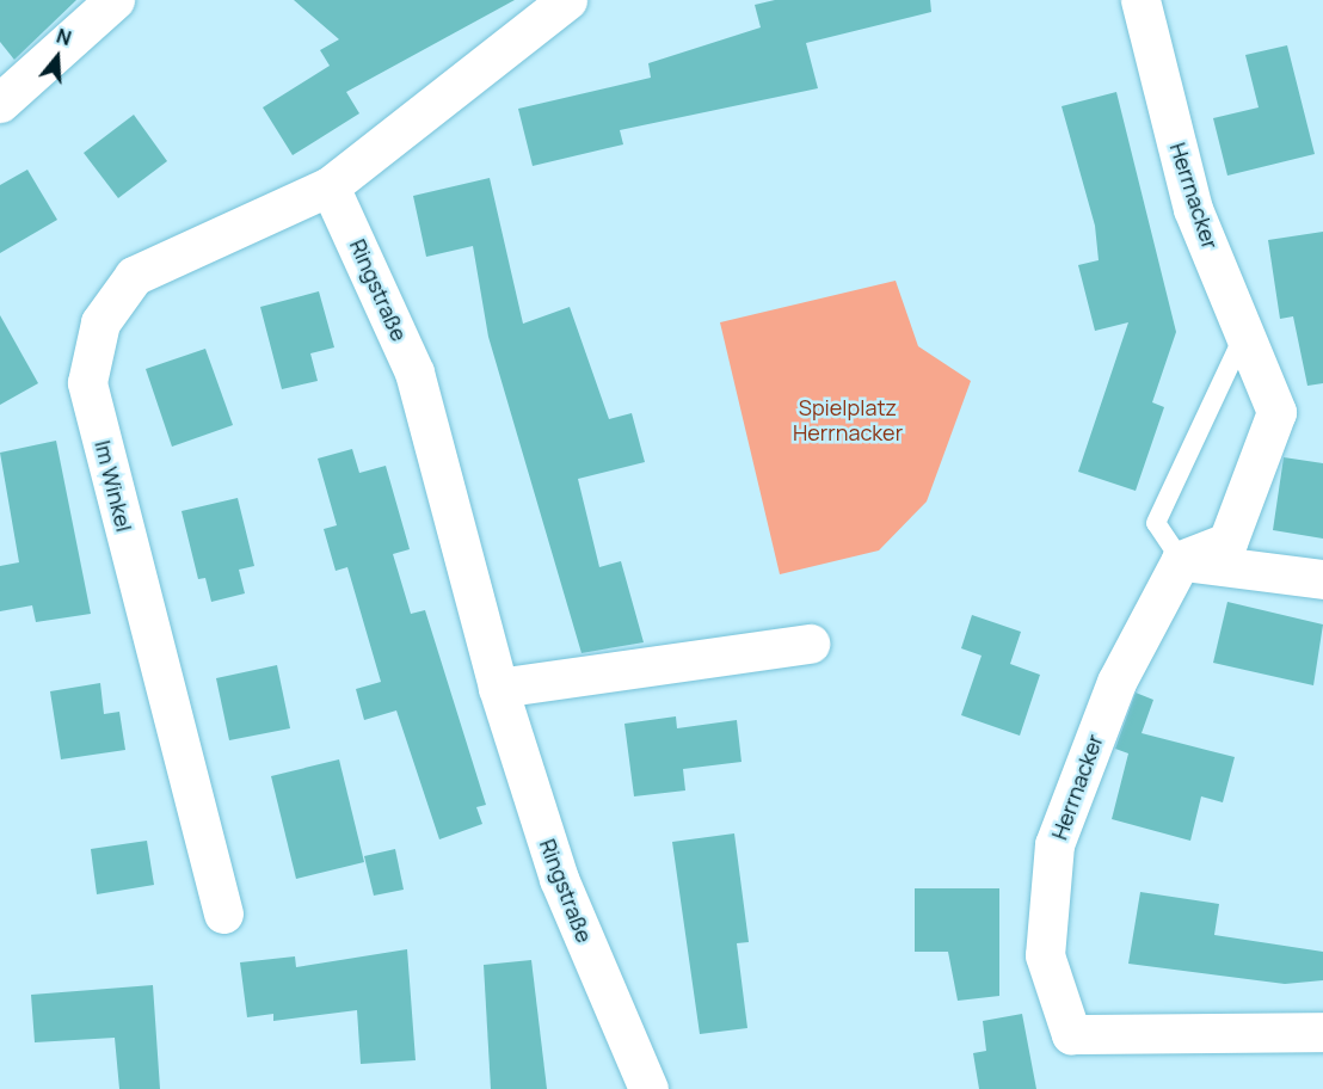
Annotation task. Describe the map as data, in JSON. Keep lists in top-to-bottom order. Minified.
{"streets":{"street":["Herrnacker","Ringstraße","Im Winkel"]},"crossings":[["Ringstraße","Im Winkel"]],"parks":["Spielplatz Herrnacker"],"north":"top"}
